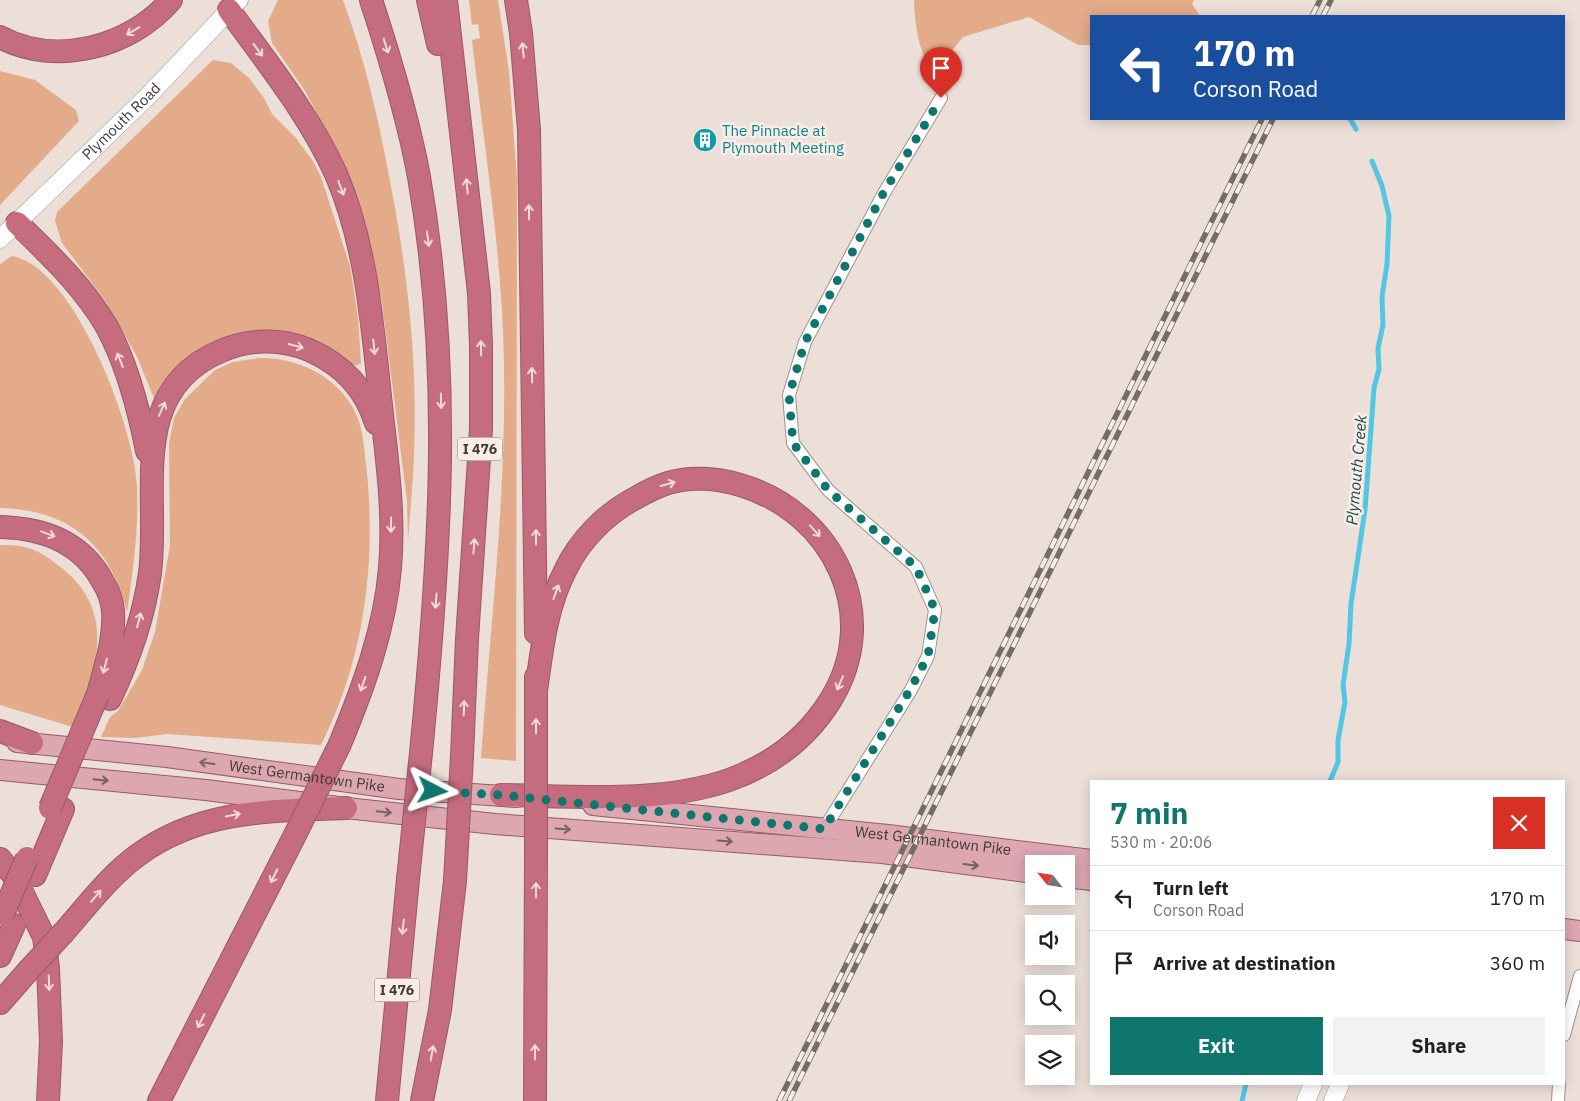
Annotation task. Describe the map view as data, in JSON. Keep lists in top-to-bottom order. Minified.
{"streets":{"highway":["I 476"],"main road":["Plymouth Road","West Germantown Pike"]},"water":["Plymouth Creek"],"places":{"building":["The Pinnacle at Plymouth Meeting"]},"north":"top left","page":{"turn":["170 m","Corson Road"],"heading":["7 min","530 m · 20:06"],"list":[{"name":"Turn left","note":"Corson Road","value":"170 m"},{"name":"Arrive at destination","value":"360 m"}],"buttons":["Exit","Share"]}}
